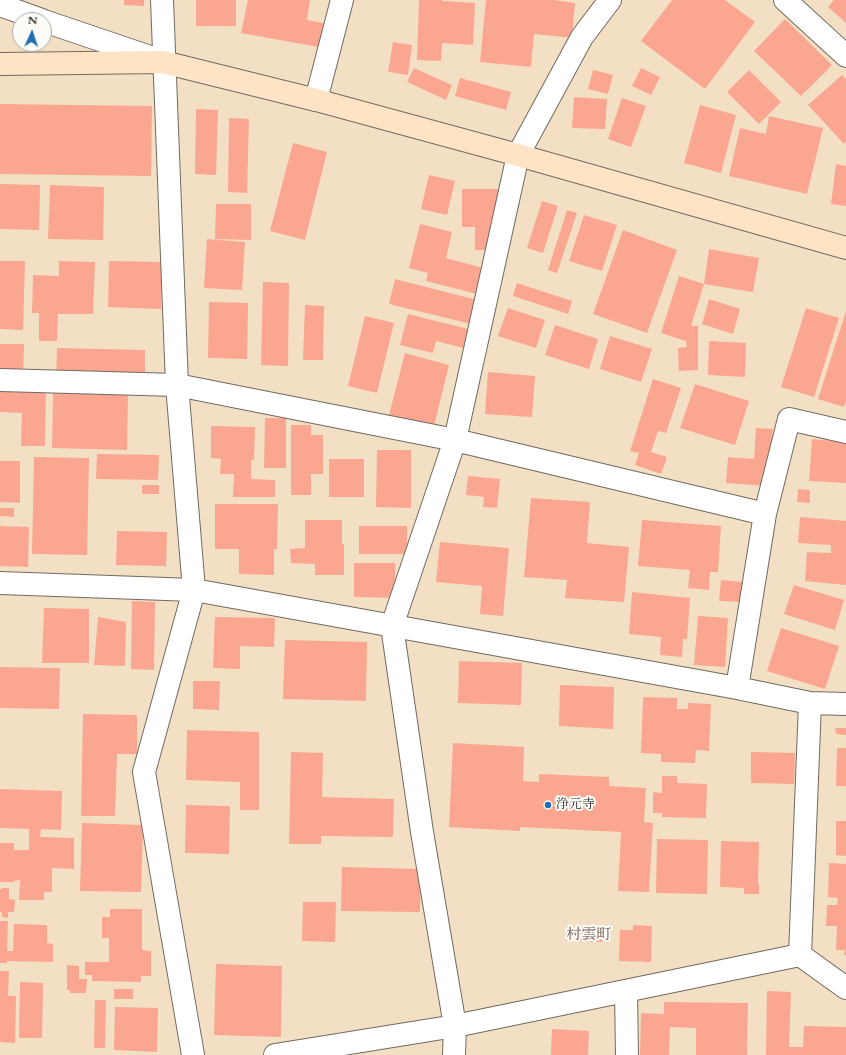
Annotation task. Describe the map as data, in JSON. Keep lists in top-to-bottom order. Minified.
{"districts":["村雲町"],"places":["浄元寺"],"north":"top"}
